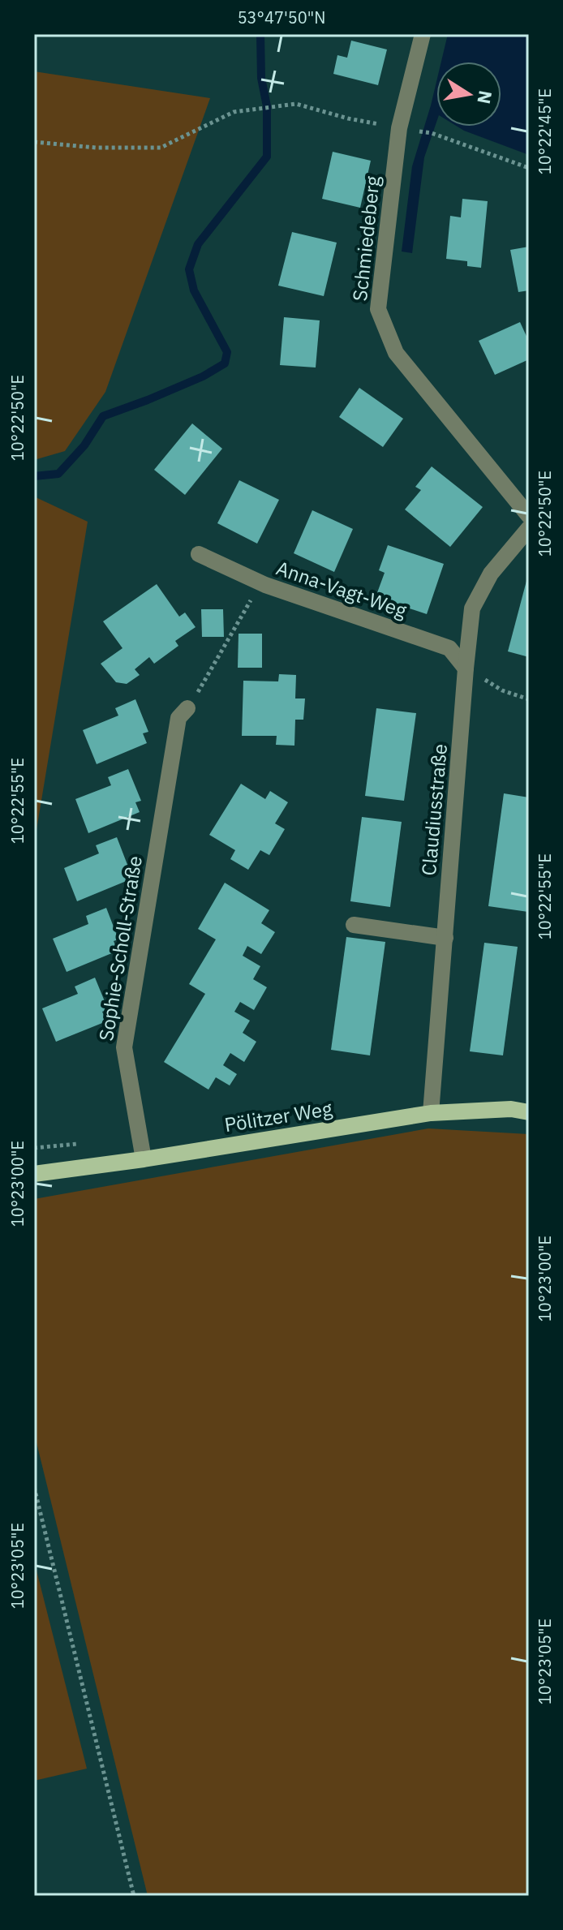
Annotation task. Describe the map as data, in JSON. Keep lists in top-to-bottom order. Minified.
{"streets":{"main road":["Pölitzer Weg"],"street":["Schmiedeberg","Anna-Vagt-Weg","Claudiusstraße","Sophie-Scholl-Straße"]},"crossings":[["Anna-Vagt-Weg","Claudiusstraße"],["Claudiusstraße","Pölitzer Weg"],["Sophie-Scholl-Straße","Pölitzer Weg"]],"north":"right","coordinates":["53°47'50\"N","10°22'45\"E","10°22'50\"E","10°22'55\"E","10°23'00\"E","10°23'05\"E"]}
